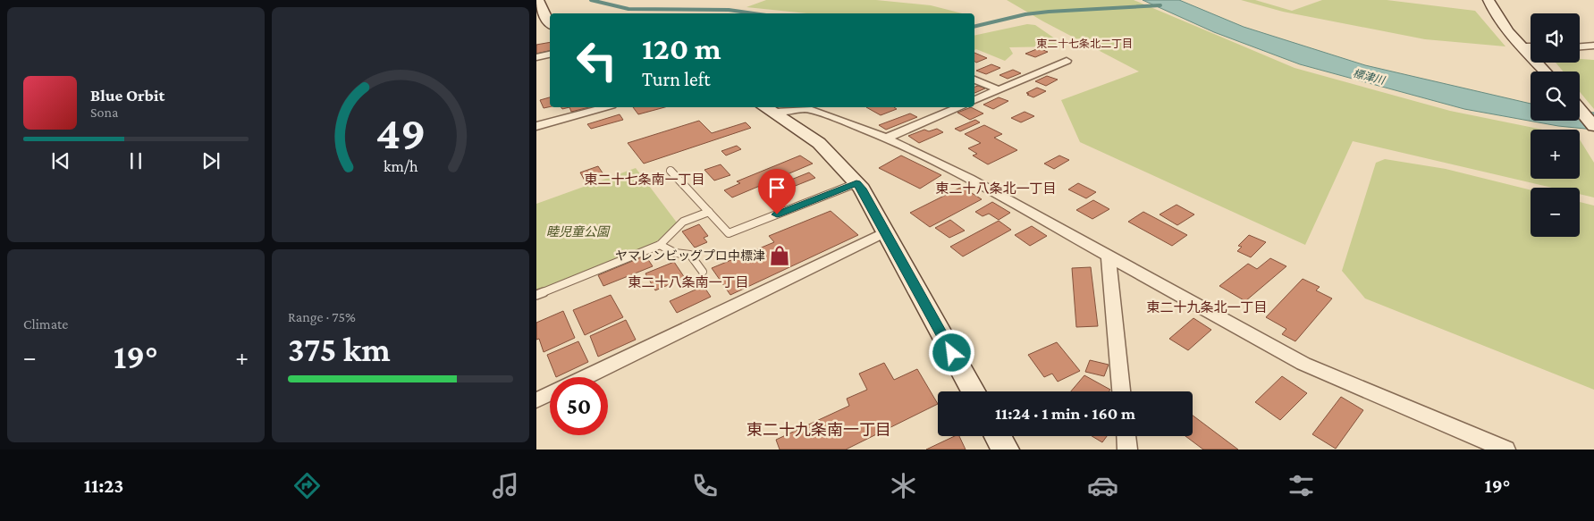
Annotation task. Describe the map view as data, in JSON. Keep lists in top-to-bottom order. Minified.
{"districts":["東二十七条北二丁目","東二十七条南一丁目","東二十八条北一丁目","東二十八条南一丁目","東二十九条北一丁目","東二十九条南一丁目"],"water":["標津川"],"parks":["睦児童公園"],"places":{"shop":["ヤマレンビッグプロ中標津"]},"page":{"map_buttons":["+","−"],"turn":["120 m","Turn left"],"song":["Blue Orbit","Sona"],"tile":["Climate",["Range · 75%","375 km"]],"heat":["−","19°","+"],"limit":"50","trip":"11:24 · 1 min · 160 m","tabs":["11:23","19°"],"gauge":["49","km/h"]}}
